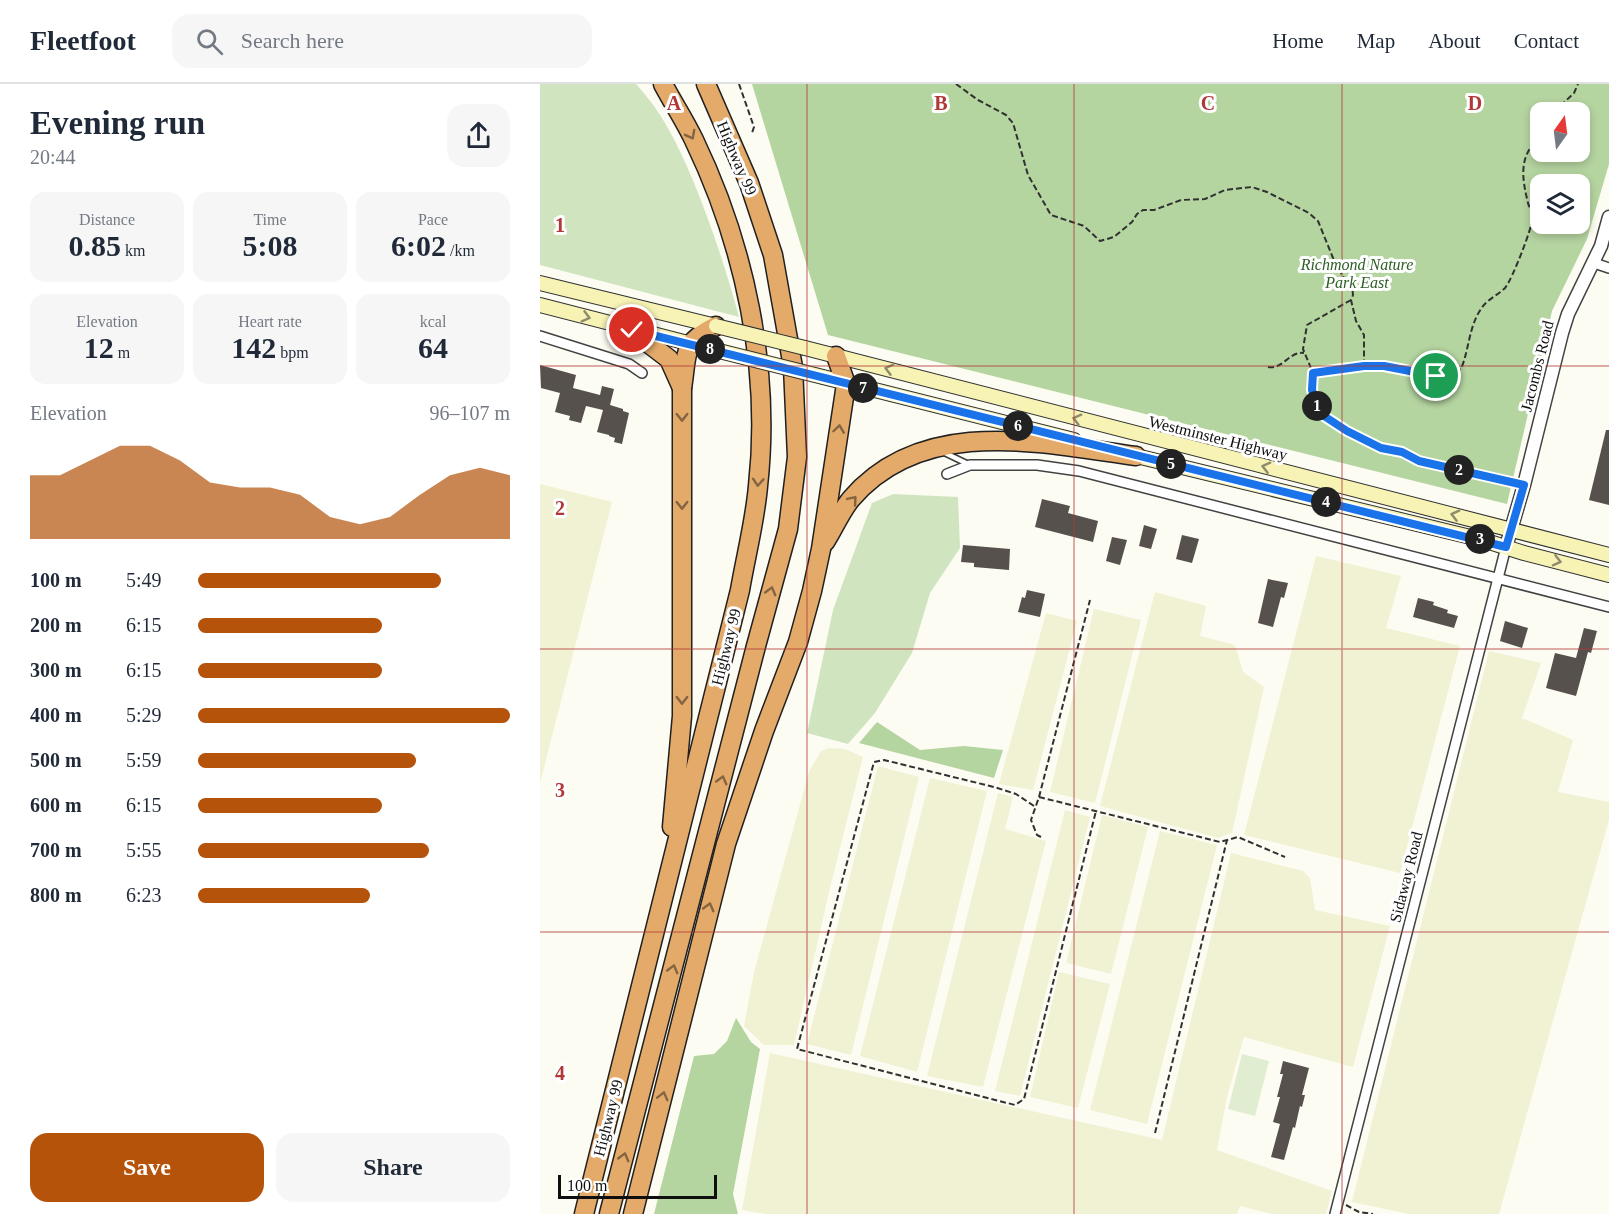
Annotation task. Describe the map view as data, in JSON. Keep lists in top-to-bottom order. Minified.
{"streets":{"highway":["Highway 99"],"main road":["Westminster Highway"],"street":["Jacombs Road","Sidaway Road"]},"crossings":[["Jacombs Road","Westminster Highway"],["Jacombs Road","Sidaway Road"]],"parks":["Richmond Nature Park East"],"scale_bar":"100 m","north":"top","page":{"header":"Fleetfoot","search":"Search here","nav":["Home","Map","About","Contact"],"heading":["Evening run","20:44"],"stats":[["Distance","0.85 km"],["Time","5:08"],["Pace","6:02 /km"],["Elevation","12 m"],["Heart rate","142 bpm"],["kcal","64"]],"pins":["8","7","1","6","5","2","4","3"],"chart":["Elevation","96–107 m"],"list":[{"name":"100 m","note":"5:49"},{"name":"200 m","note":"6:15"},{"name":"300 m","note":"6:15"},{"name":"400 m","note":"5:29"},{"name":"500 m","note":"5:59"},{"name":"600 m","note":"6:15"},{"name":"700 m","note":"5:55"},{"name":"800 m","note":"6:23"}],"buttons":["Save","Share"],"scale":"100 m"},"grid":{"columns":["A","B","C","D"],"rows":["1","2","3","4"]}}
